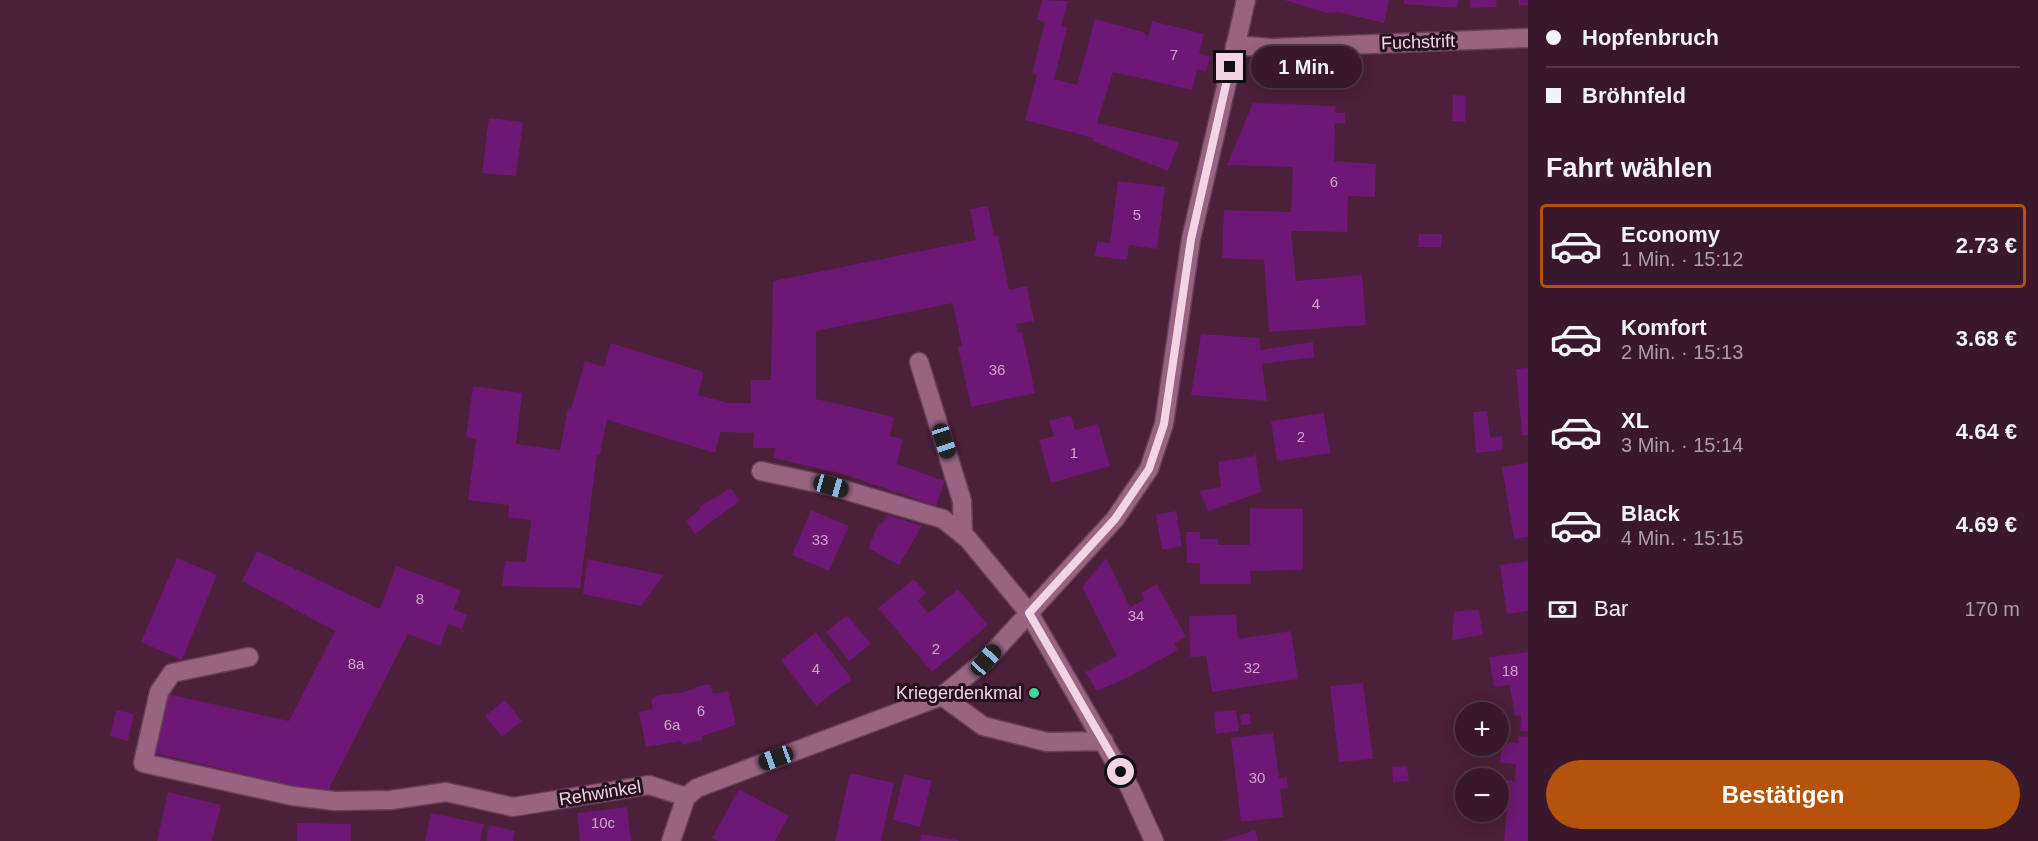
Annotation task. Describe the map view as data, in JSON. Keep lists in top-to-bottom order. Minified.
{"streets":{"street":["Fuchstrift","Rehwinkel"]},"places":["Kriegerdenkmal"],"house_numbers":["7","6","5","4","36","2","1","33","8","34","2","8a","32","4","18","6","6a","30","10c"],"page":{"banner":["Hopfenbruch","Bröhnfeld"],"bubble":"1 Min.","heading":"Fahrt wählen","list":[{"name":"Economy","note":"1 Min. · 15:12","value":"2.73 €"},{"name":"Komfort","note":"2 Min. · 15:13","value":"3.68 €"},{"name":"XL","note":"3 Min. · 15:14","value":"4.64 €"},{"name":"Black","note":"4 Min. · 15:15","value":"4.69 €"}],"pay":["Bar","170 m"],"map_buttons":["+","−"],"buttons":"Bestätigen"}}
